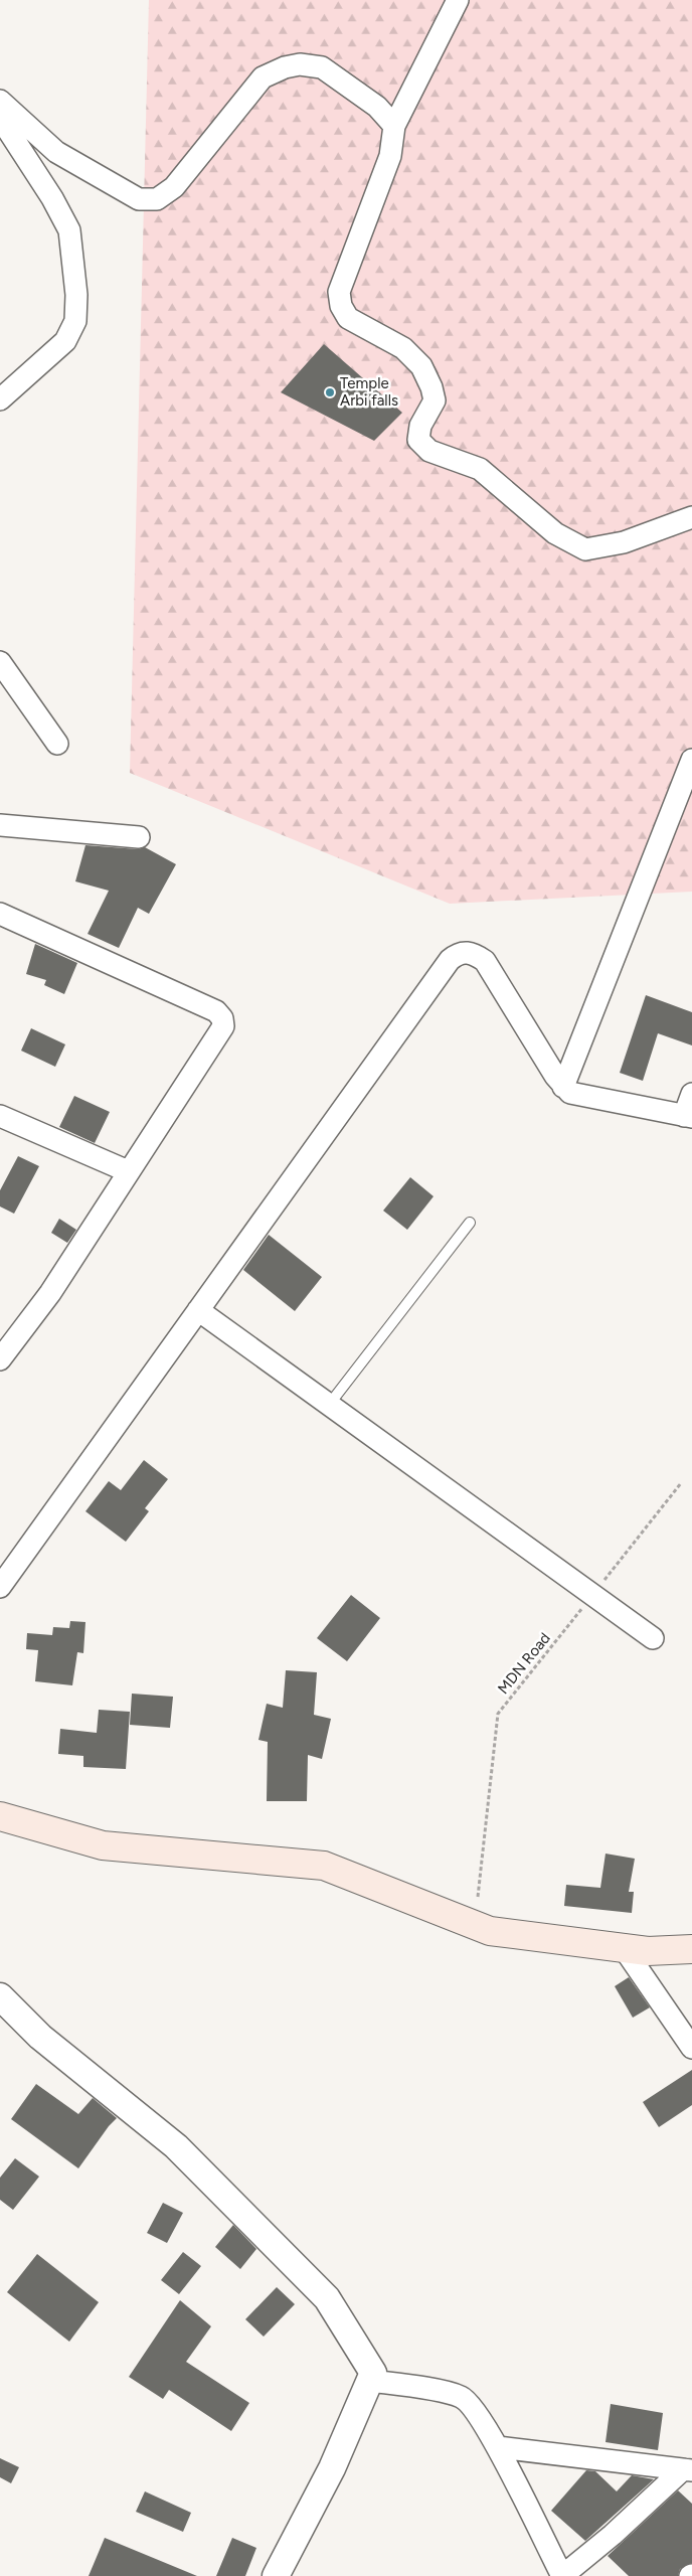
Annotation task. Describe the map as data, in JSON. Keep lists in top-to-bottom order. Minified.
{"streets":{"path":["MDN Road"]},"places":["Temple Arbi falls"]}
